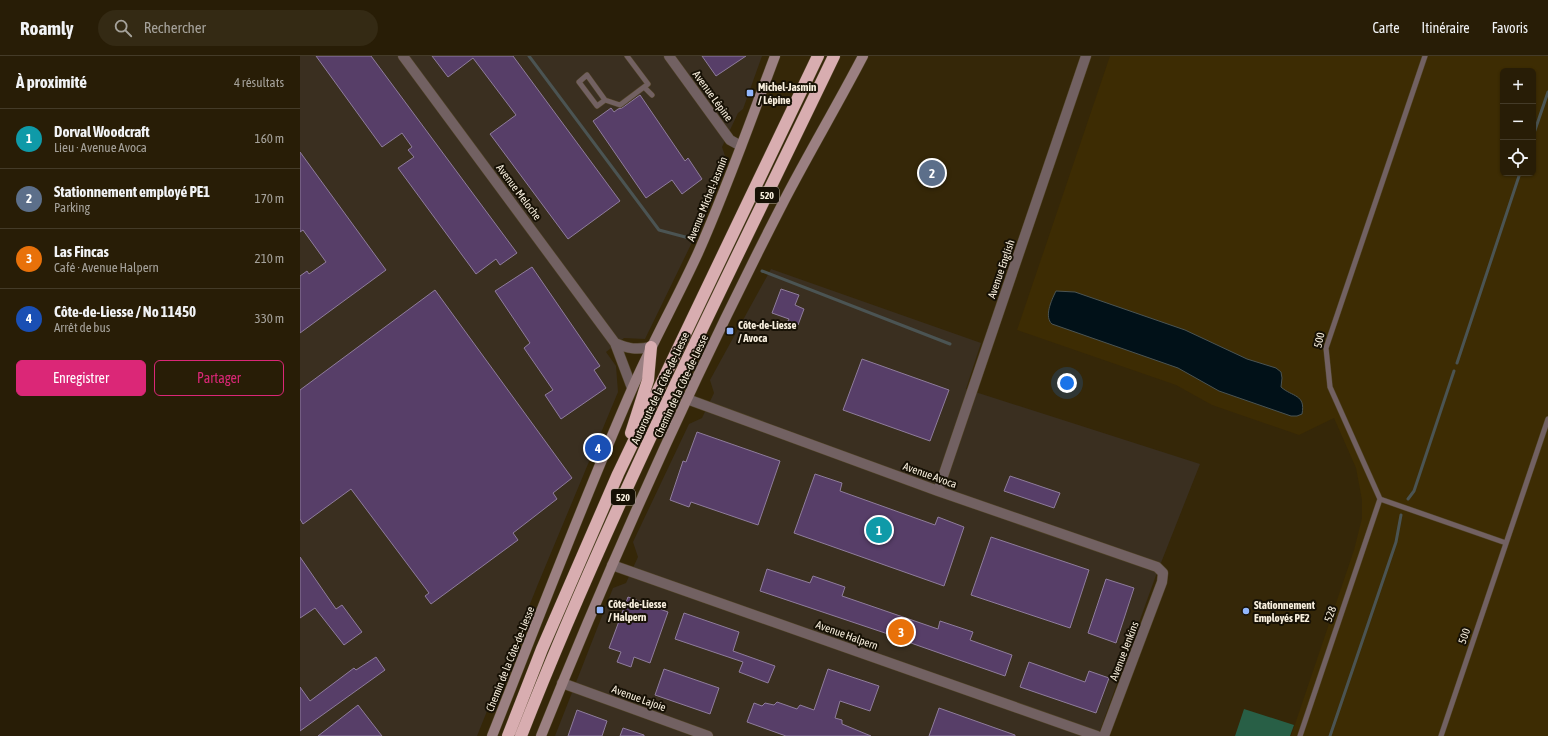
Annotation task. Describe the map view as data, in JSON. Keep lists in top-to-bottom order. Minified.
{"streets":{"highway":["520","Autoroute de la Côte-de-Liesse"],"main road":["Avenue Michel-Jasmin","Chemin de la Côte-de-Liesse"],"street":["Avenue Lépine","Avenue Meloche","Avenue English","Avenue Avoca","Avenue Halpern","Avenue Jenkins","Avenue Lajoie"],"lane":["500","528"]},"crossings":[["Avenue Lépine","Avenue Michel-Jasmin"],["Avenue Meloche","Chemin de la Côte-de-Liesse"],["Avenue Michel-Jasmin","Chemin de la Côte-de-Liesse"],["Avenue English","Avenue Avoca"],["500","528"],["Chemin de la Côte-de-Liesse","Avenue Avoca"],["Chemin de la Côte-de-Liesse","Avenue Halpern"],["Chemin de la Côte-de-Liesse","Avenue Lajoie"],["Avenue Avoca","Avenue Jenkins"]],"places":{"transit":["Michel-Jasmin / Lépine","Côte-de-Liesse / Avoca","Côte-de-Liesse / Halpern"],"other":["Stationnement Employés PE2"]},"page":{"header":"Roamly","search":"Rechercher","nav":["Carte","Itinéraire","Favoris"],"heading":["À proximité","4 résultats"],"map_buttons":["+","−"],"list":[{"mark":"1","name":"Dorval Woodcraft","note":"Lieu · Avenue Avoca","value":"160 m"},{"mark":"2","name":"Stationnement employé PE1","note":"Parking","value":"170 m"},{"mark":"3","name":"Las Fincas","note":"Café · Avenue Halpern","value":"210 m"},{"mark":"4","name":"Côte-de-Liesse / No 11450","note":"Arrêt de bus","value":"330 m"}],"pins":["2","4","1","3"],"buttons":["Enregistrer","Partager"]}}
